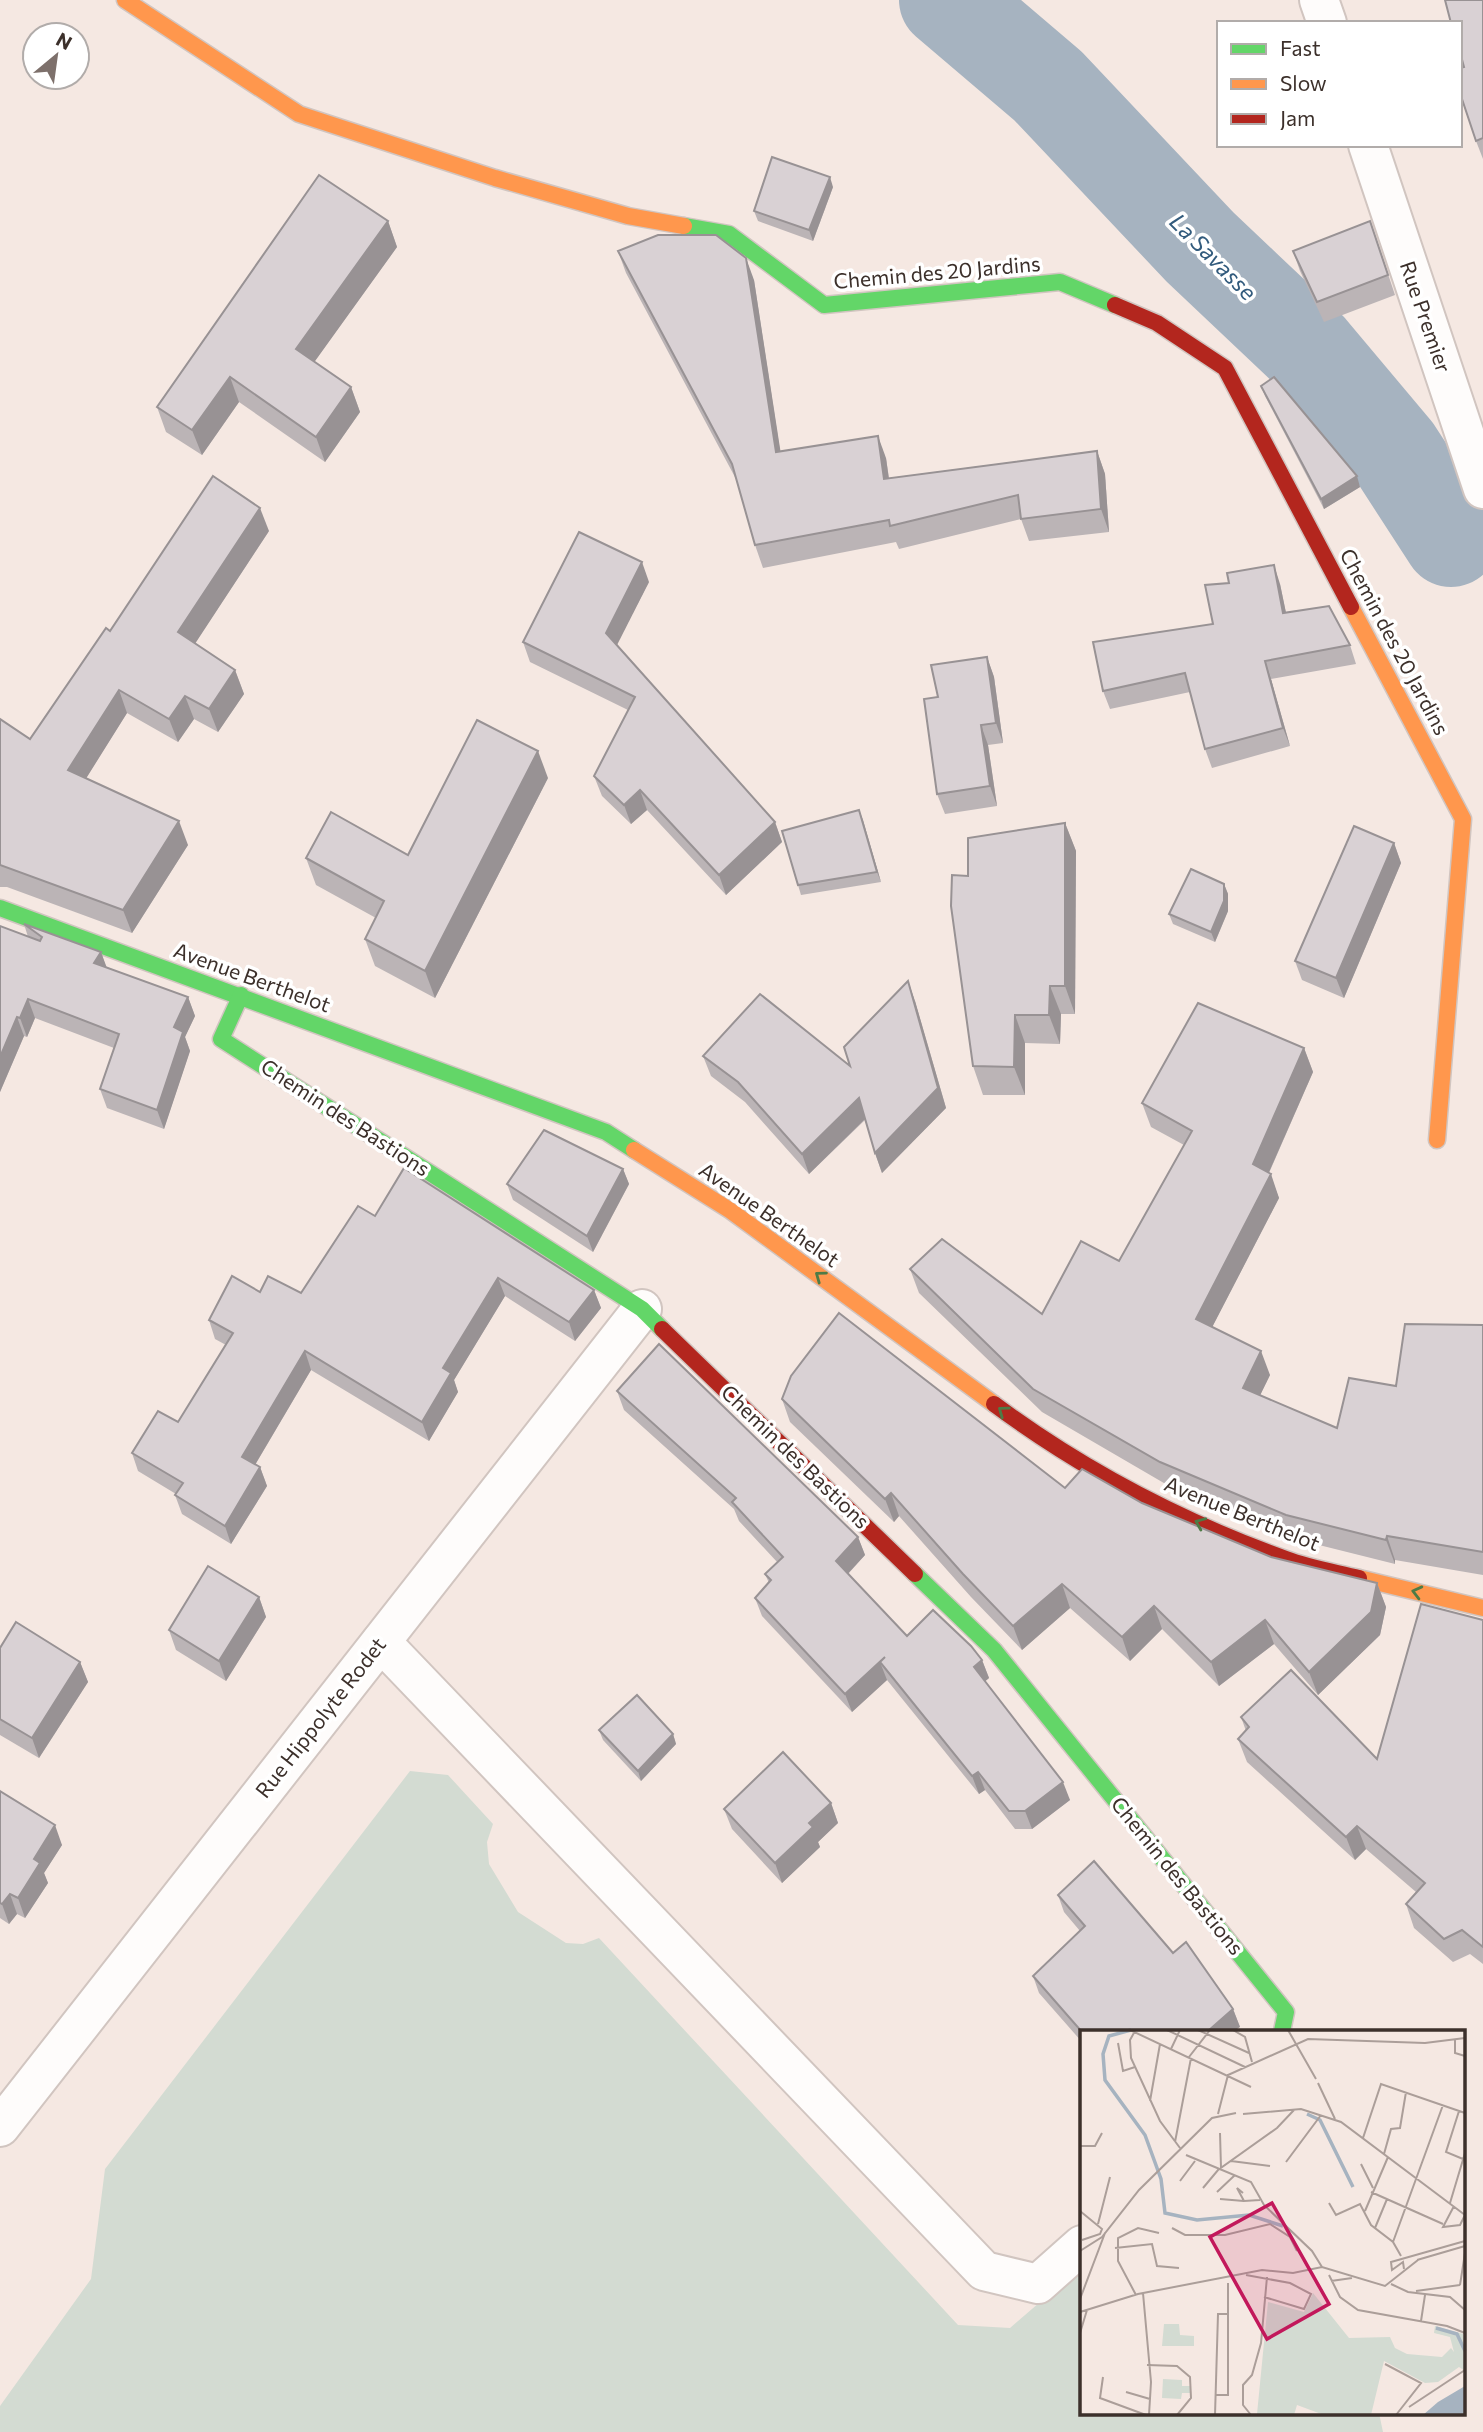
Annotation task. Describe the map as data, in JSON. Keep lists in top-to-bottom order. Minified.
{"streets":{"street":["Chemin des 20 Jardins","Rue Premier","Avenue Berthelot","Chemin des Bastions","Rue Hippolyte Rodet"]},"crossings":[["Avenue Berthelot","Chemin des Bastions"],["Chemin des Bastions","Rue Hippolyte Rodet"]],"one_way":["Avenue Berthelot"],"water":["La Savasse"],"legend":["Fast","Slow","Jam"],"north":"top right"}
